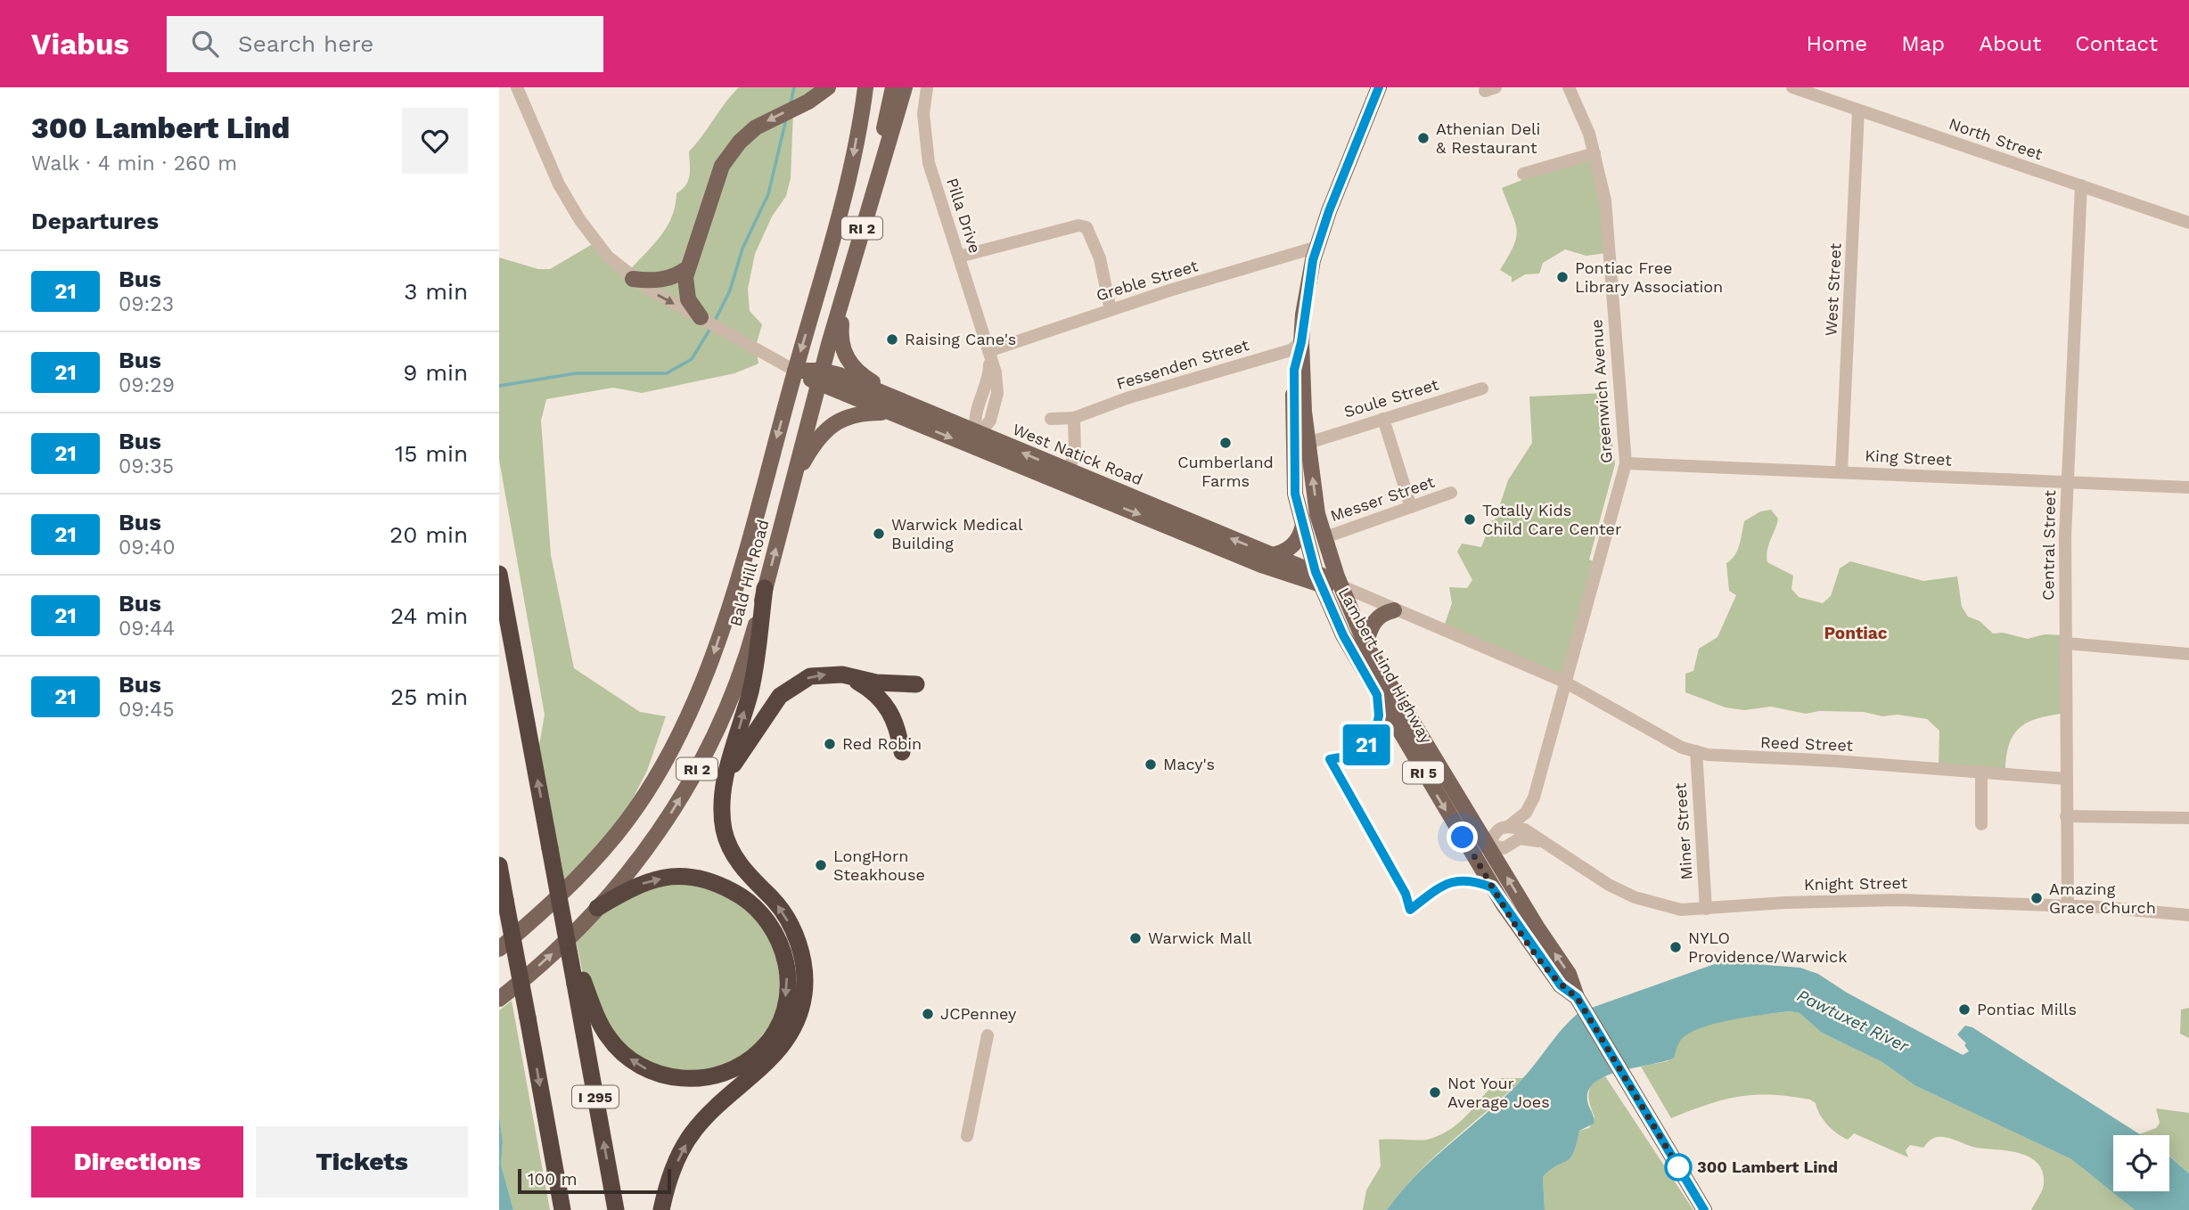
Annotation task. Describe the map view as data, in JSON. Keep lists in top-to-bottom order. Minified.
{"streets":{"highway":["I 295"],"main road":["RI 2","West Natick Road","Bald Hill Road","Lambert Lind Highway","RI 5"],"street":["North Street","Pilla Drive","Greble Street","West Street","Fessenden Street","Greenwich Avenue","Soule Street","King Street","Messer Street","Central Street","Reed Street","Miner Street","Knight Street"]},"crossings":[["North Street","West Street"],["North Street","Central Street"],["Pilla Drive","Greble Street"],["Pilla Drive","West Natick Road"],["Greble Street","Lambert Lind Highway"],["West Street","King Street"],["Fessenden Street","Lambert Lind Highway"],["Greenwich Avenue","West Natick Road"],["Greenwich Avenue","King Street"],["Greenwich Avenue","Reed Street"],["Greenwich Avenue","Knight Street"],["West Natick Road","Bald Hill Road"],["West Natick Road","Lambert Lind Highway"],["West Natick Road","Reed Street"],["King Street","Central Street"],["Messer Street","Lambert Lind Highway"],["Central Street","Reed Street"],["Central Street","Knight Street"],["Reed Street","Miner Street"],["Miner Street","Knight Street"]],"districts":["Pontiac"],"water":["Pawtuxet River"],"places":["Athenian Deli & Restaurant","Pontiac Free Library Association","Raising Cane's","Cumberland Farms","Totally Kids Child Care Center","Warwick Medical Building","Red Robin","Macy's","LongHorn Steakhouse","Amazing Grace Church","Warwick Mall","NYLO Providence/Warwick","Pontiac Mills","JCPenney","Not Your Average Joes","300 Lambert Lind"],"lines":["bus line 21"],"scale_bar":"100 m","page":{"header":"Viabus","search":"Search here","nav":["Home","Map","About","Contact"],"heading":[["300 Lambert Lind","Walk · 4 min · 260 m"],"Departures"],"on_map":"21","list":[{"mark":"21","name":"Bus","note":"09:23","value":"3 min"},{"mark":"21","name":"Bus","note":"09:29","value":"9 min"},{"mark":"21","name":"Bus","note":"09:35","value":"15 min"},{"mark":"21","name":"Bus","note":"09:40","value":"20 min"},{"mark":"21","name":"Bus","note":"09:44","value":"24 min"},{"mark":"21","name":"Bus","note":"09:45","value":"25 min"}],"buttons":["Directions","Tickets"],"scale":"100 m"}}
